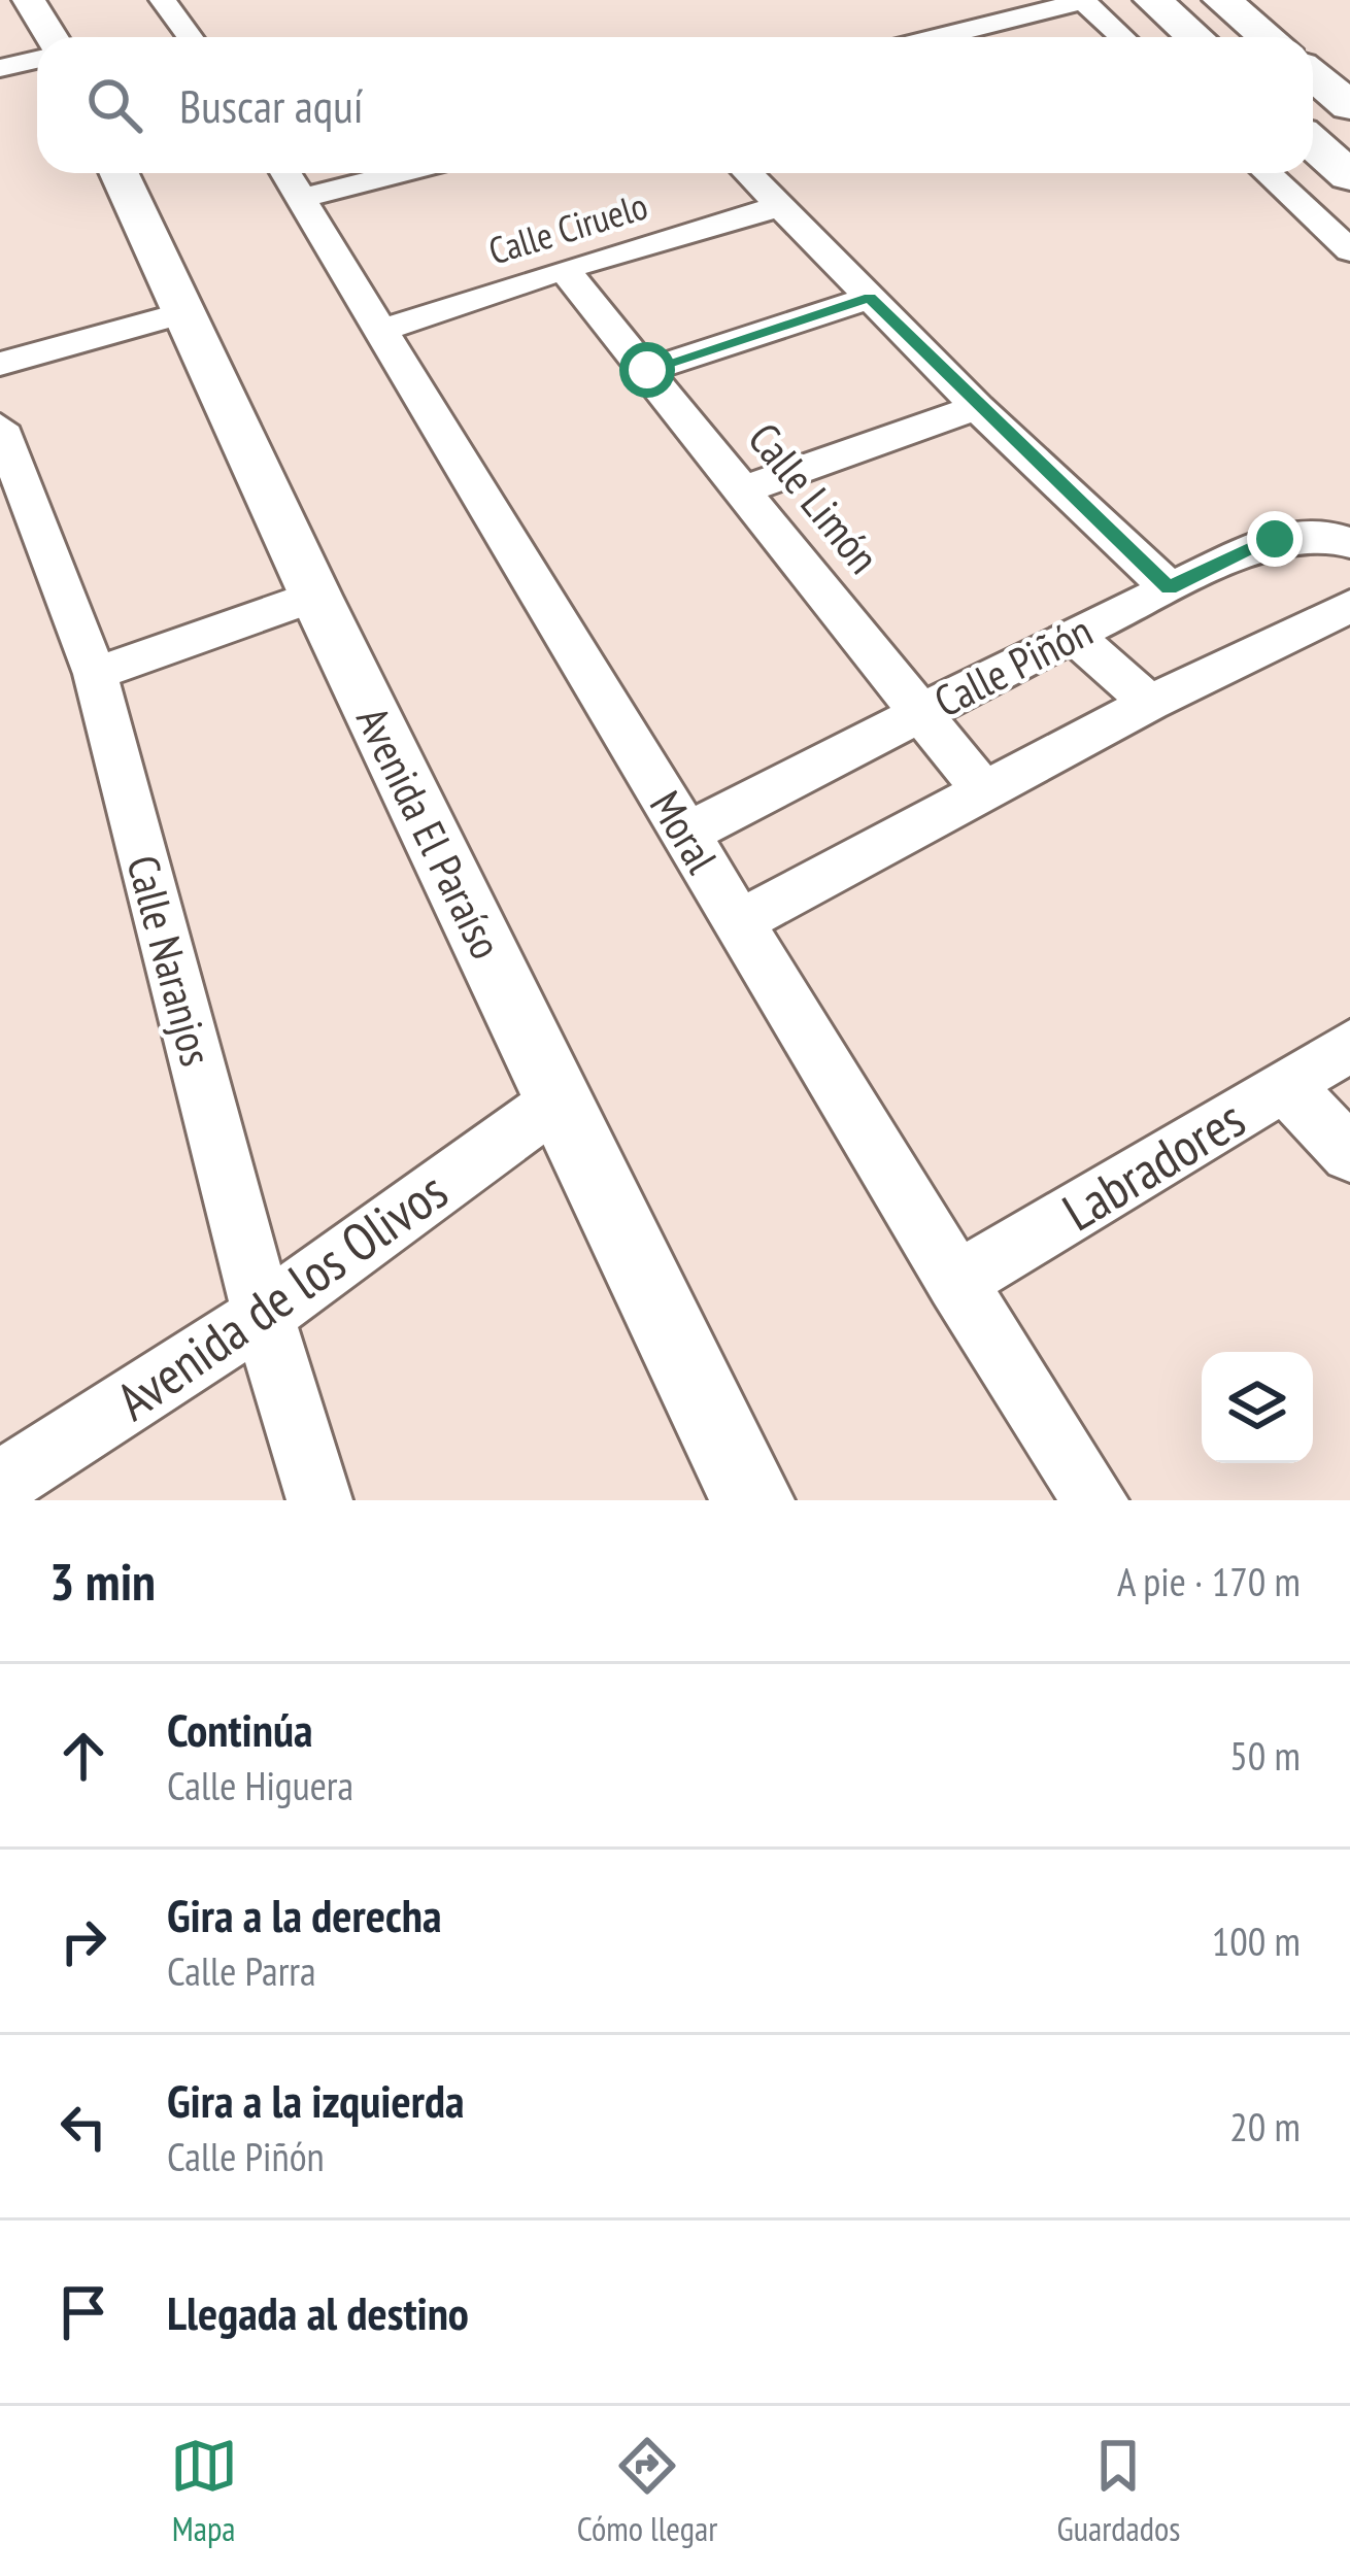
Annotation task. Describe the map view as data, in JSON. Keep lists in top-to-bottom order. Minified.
{"streets":{"street":["Calle Ciruelo","Calle Limón","Calle Piñón","Moral","Avenida El Paraíso","Calle Naranjos","Labradores","Avenida de los Olivos"]},"crossings":[["Calle Ciruelo","Calle Limón"],["Calle Ciruelo","Moral"],["Calle Limón","Calle Piñón"],["Calle Piñón","Moral"],["Moral","Labradores"],["Avenida El Paraíso","Avenida de los Olivos"],["Calle Naranjos","Avenida de los Olivos"]],"page":{"search":"Buscar aquí","heading":["3 min","A pie · 170 m"],"list":[["Continúa","Calle Higuera","50 m"],["Gira a la derecha","Calle Parra","100 m"],["Gira a la izquierda","Calle Piñón","20 m"],"Llegada al destino"],"nav":["Mapa","Cómo llegar","Guardados"]}}
